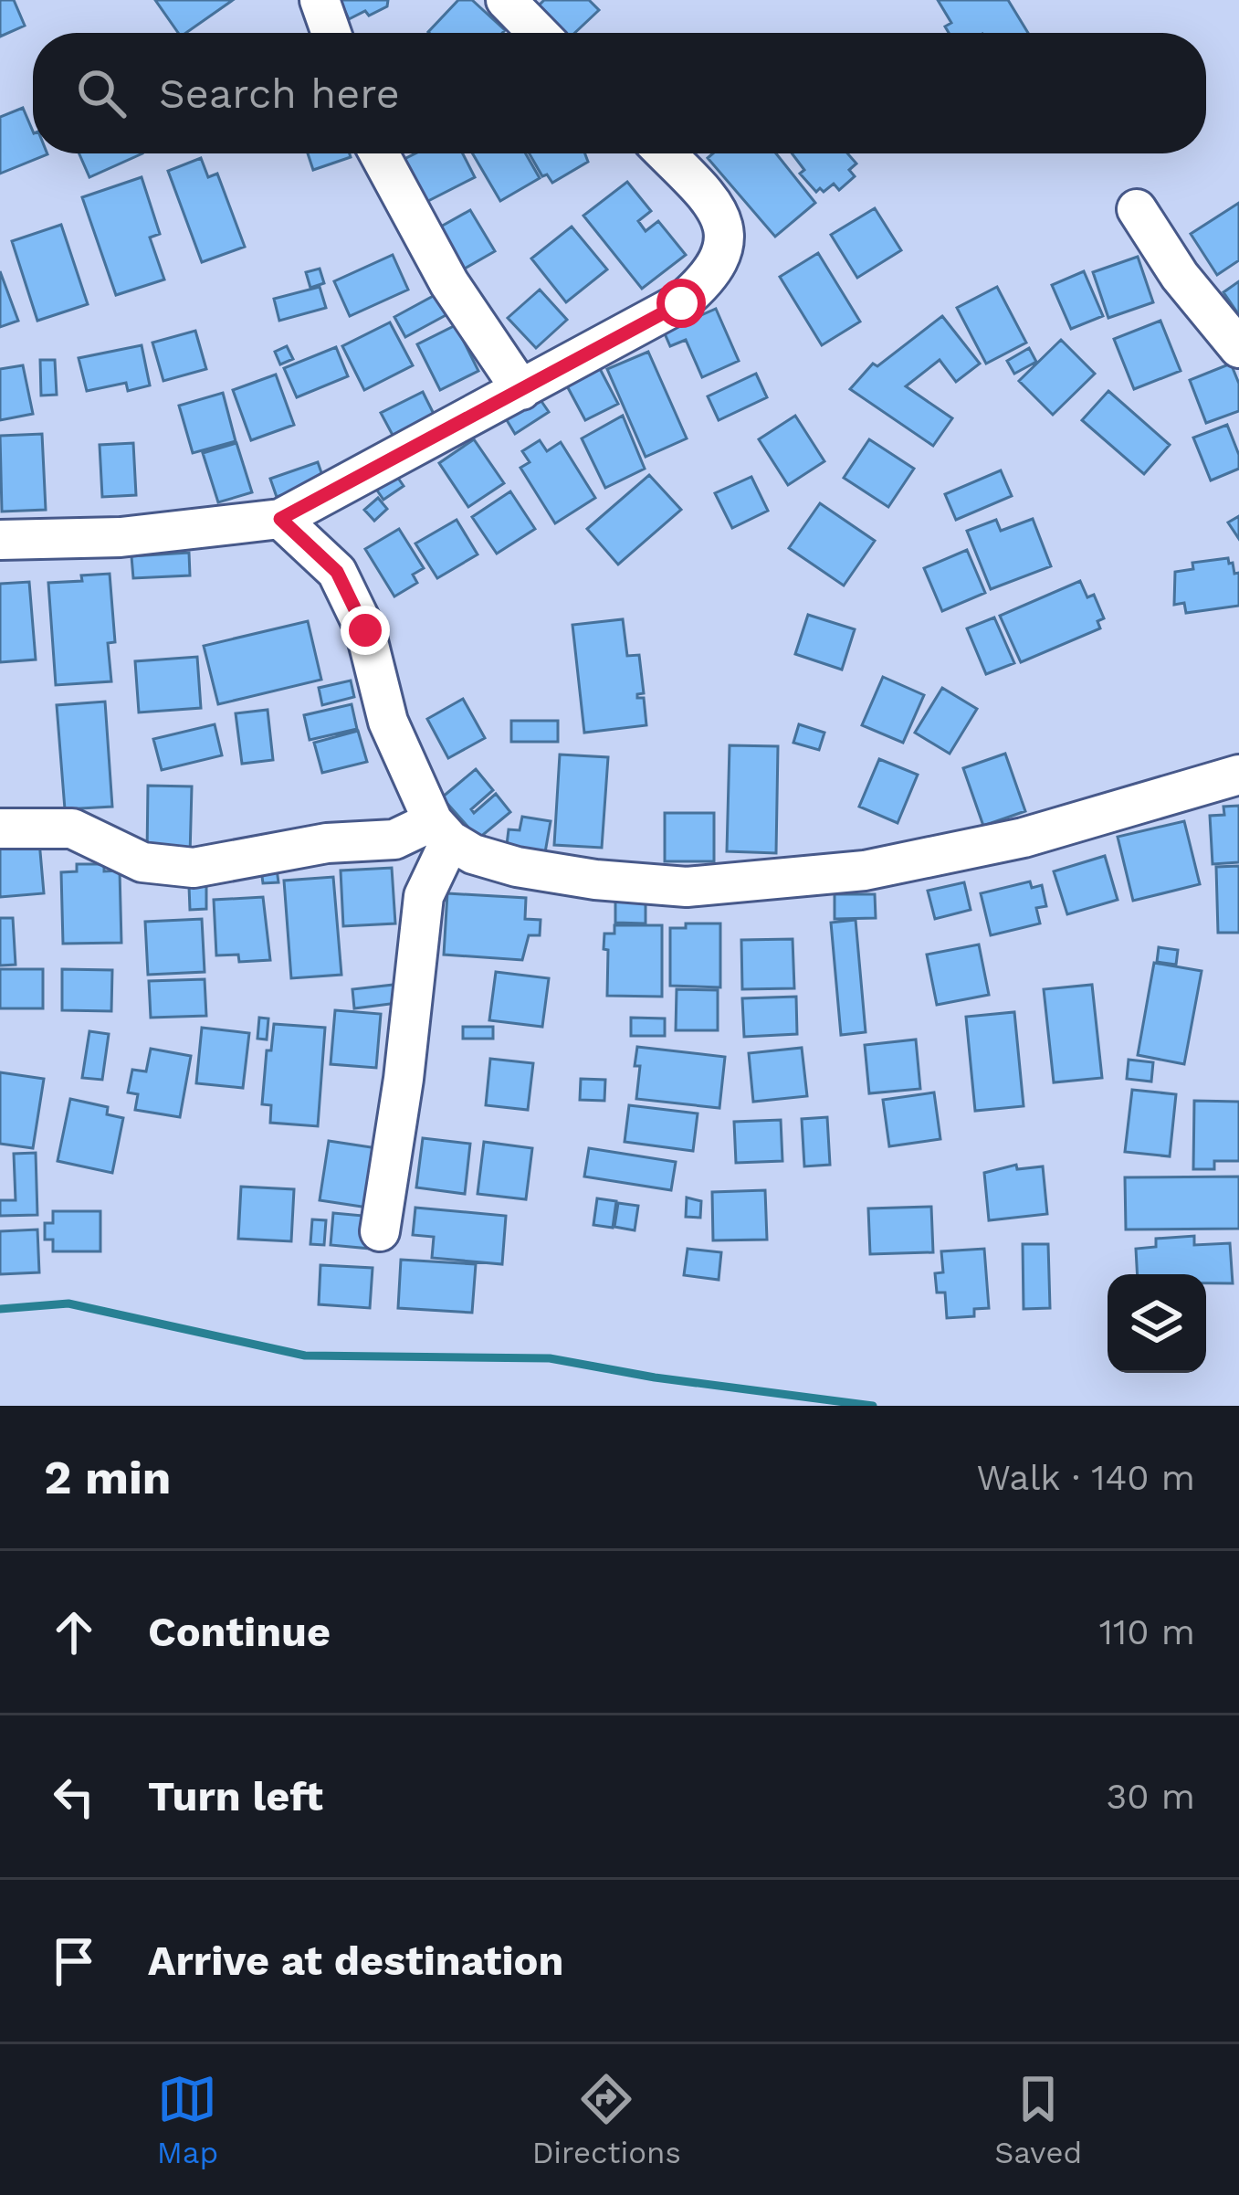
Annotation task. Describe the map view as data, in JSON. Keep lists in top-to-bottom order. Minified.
{"page":{"search":"Search here","heading":["2 min","Walk · 140 m"],"list":[["Continue","110 m"],["Turn left","30 m"],"Arrive at destination"],"nav":["Map","Directions","Saved"]}}
